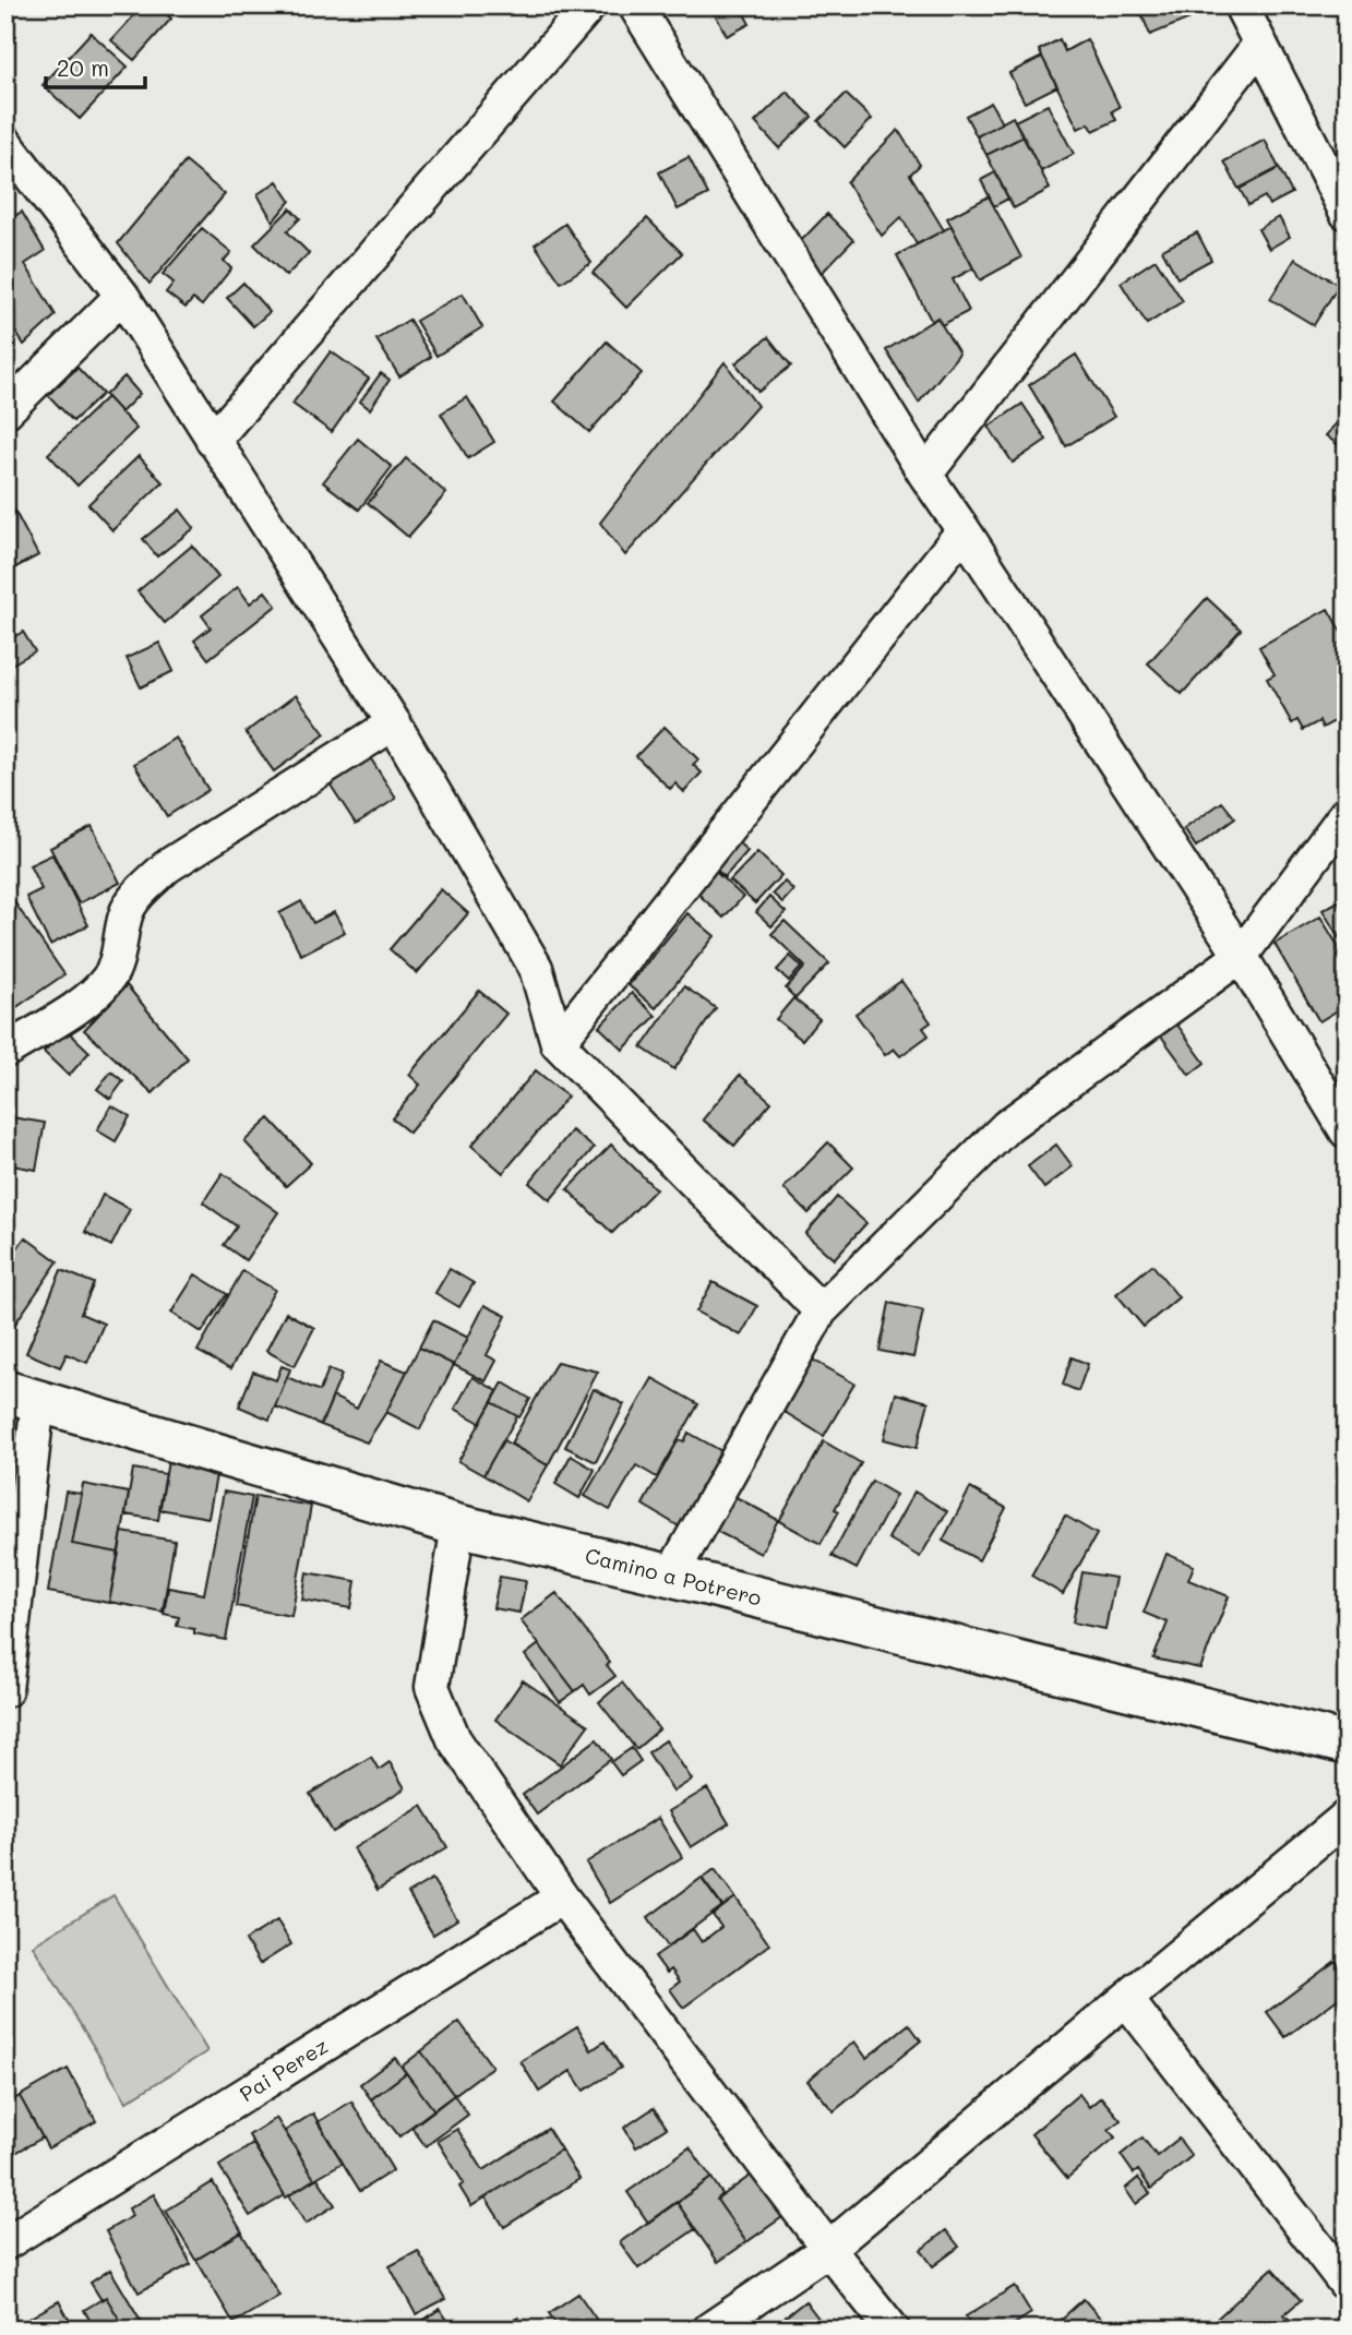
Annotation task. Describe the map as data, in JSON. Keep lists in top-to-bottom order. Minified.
{"streets":{"street":["Camino a Potrero","Pai Perez"]},"scale_bar":"20 m"}
